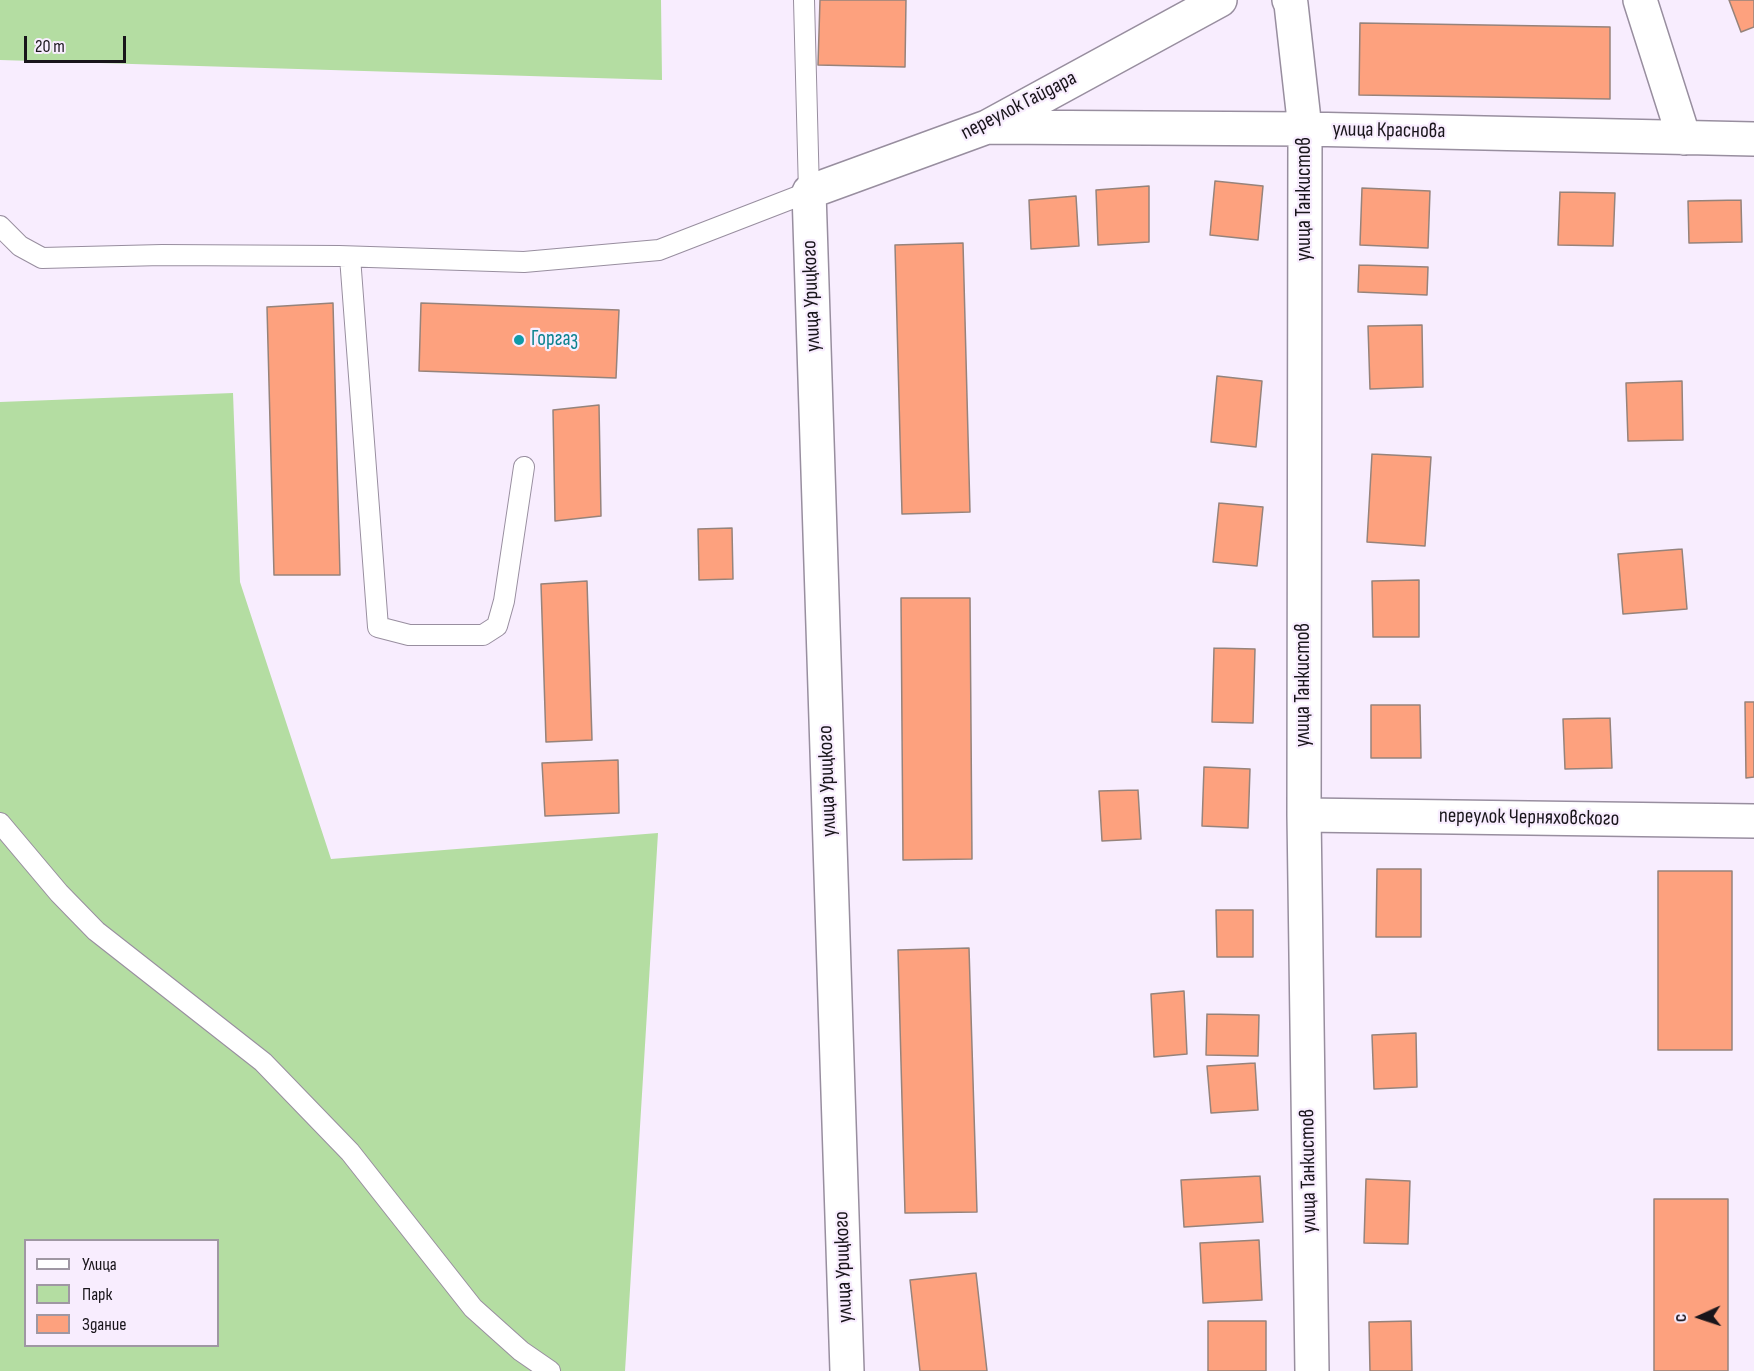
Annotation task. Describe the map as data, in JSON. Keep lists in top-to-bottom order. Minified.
{"streets":{"street":["переулок Гайдара","улица Краснова","улица Танкистов","улица Урицкого","переулок Черняховского"]},"crossings":[["переулок Гайдара","улица Краснова"],["переулок Гайдара","улица Урицкого"],["улица Краснова","улица Танкистов"],["улица Танкистов","переулок Черняховского"]],"places":["Горгаз"],"legend":["Улица","Парк","Здание"],"scale_bar":"20 m","north":"left"}
